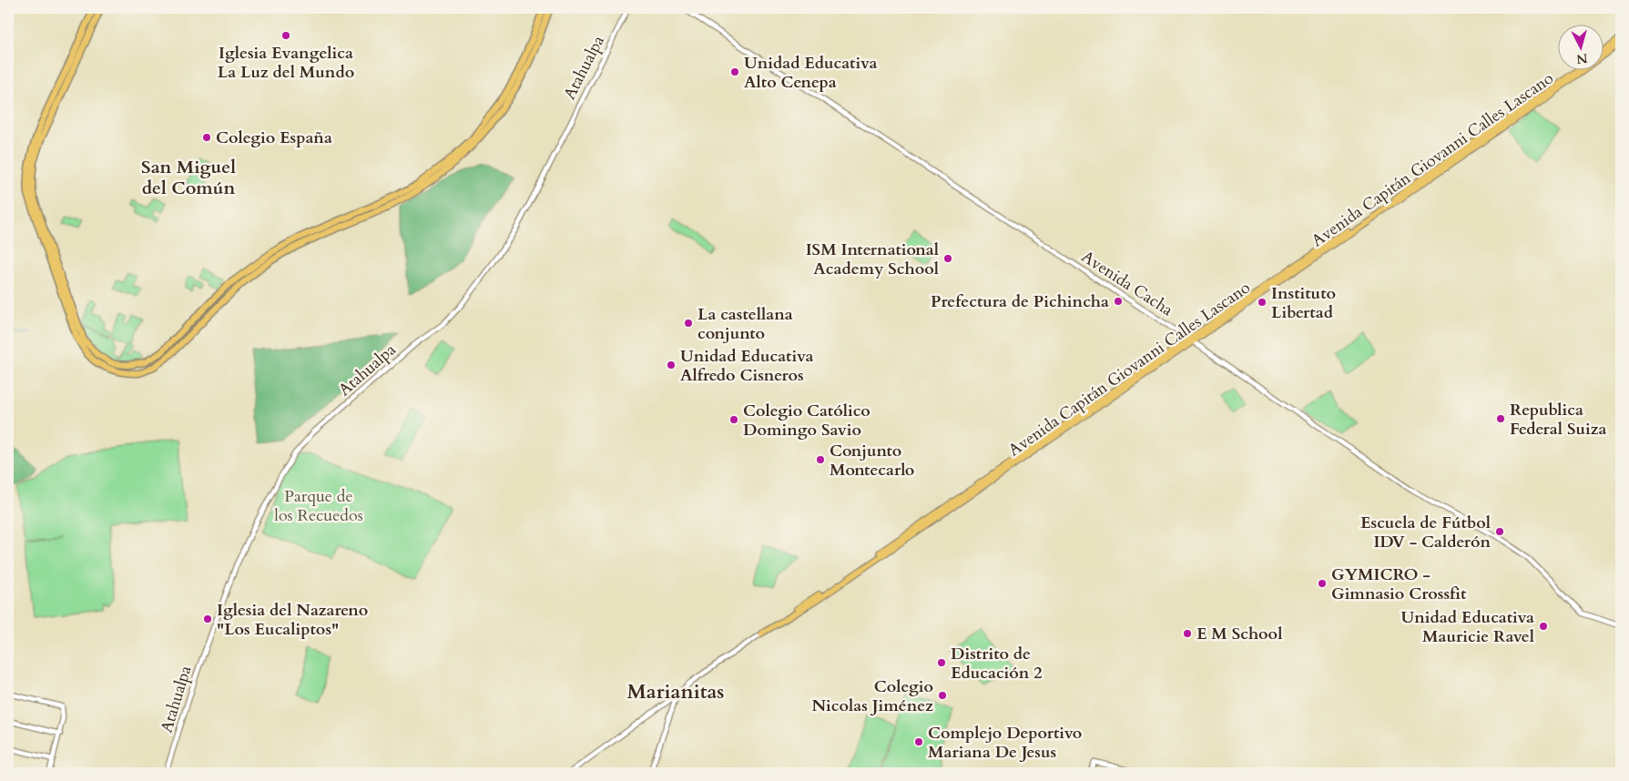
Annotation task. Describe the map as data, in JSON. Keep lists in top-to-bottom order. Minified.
{"streets":{"main road":["Avenida Capitán Giovanni Calles Lascano"],"street":["Atahualpa","Avenida Cacha"]},"crossings":[["Avenida Capitán Giovanni Calles Lascano","Avenida Cacha"]],"districts":["San Miguel del Común","Marianitas"],"parks":["Parque de los Recuedos"],"places":["Iglesia Evangelica La Luz del Mundo","Unidad Educativa Alto Cenepa","Colegio España","ISM International Academy School","Prefectura de Pichincha","Instituto Libertad","La castellana conjunto","Unidad Educativa Alfredo Cisneros","Republica Federal Suiza","Colegio Católico Domingo Savio","Conjunto Montecarlo","Escuela de Fútbol IDV - Calderón","GYMICRO - Gimnasio Crossfit","Iglesia del Nazareno \"Los Eucaliptos\"","Unidad Educativa Mauricie Ravel","E M School","Distrito de Educación 2","Colegio Nicolas Jiménez","Complejo Deportivo Mariana De Jesus"],"north":"bottom"}
